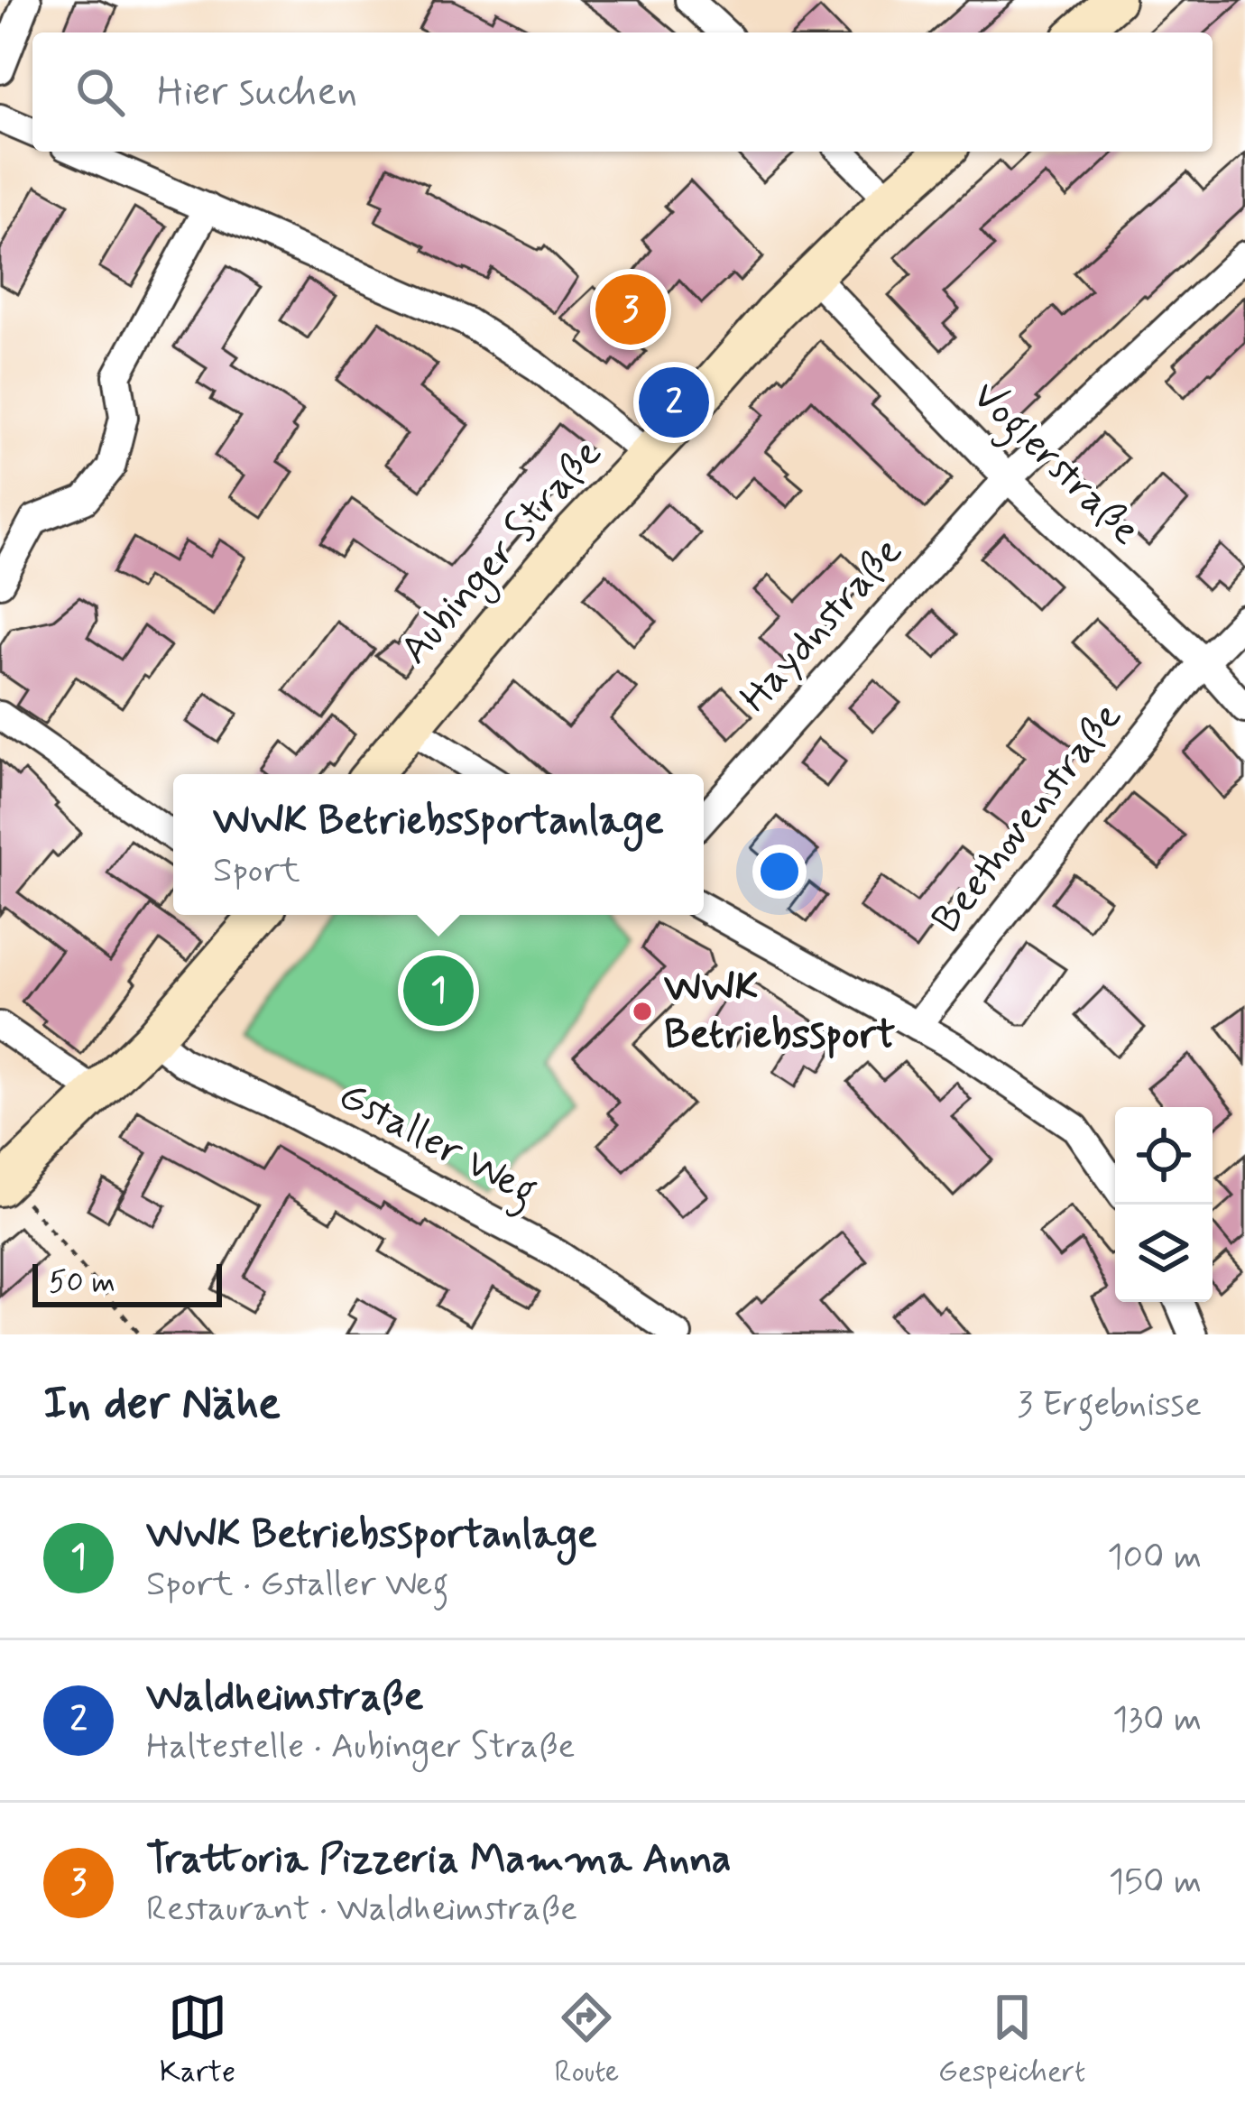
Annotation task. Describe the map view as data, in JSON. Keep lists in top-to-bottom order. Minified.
{"streets":{"street":["Voglerstraße","Aubinger Straße","Haydnstraße","Beethovenstraße","Gstaller Weg"]},"crossings":[["Voglerstraße","Aubinger Straße"],["Voglerstraße","Haydnstraße"],["Voglerstraße","Beethovenstraße"]],"places":["WWK Betriebssport"],"scale_bar":"50 m","page":{"search":"Hier suchen","pins":["3","2","1"],"popup":["WWK Betriebssportanlage","Sport"],"scale":"50 m","heading":["In der Nähe","3 Ergebnisse"],"list":[{"mark":"1","name":"WWK Betriebssportanlage","note":"Sport · Gstaller Weg","value":"100 m"},{"mark":"2","name":"Waldheimstraße","note":"Haltestelle · Aubinger Straße","value":"130 m"},{"mark":"3","name":"Trattoria Pizzeria Mamma Anna","note":"Restaurant · Waldheimstraße","value":"150 m"}],"nav":["Karte","Route","Gespeichert"]}}
